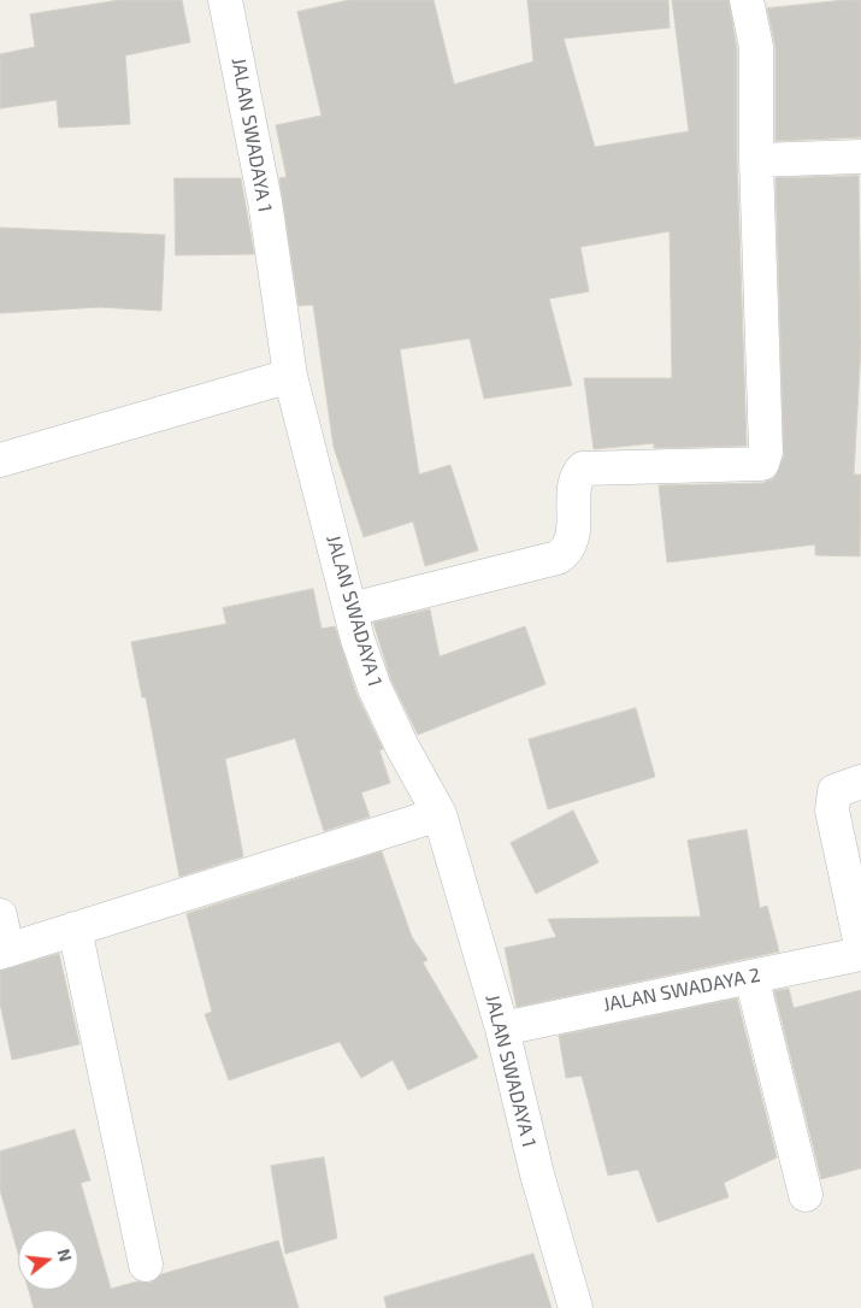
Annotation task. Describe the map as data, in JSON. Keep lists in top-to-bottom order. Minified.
{"streets":{"street":["JALAN SWADAYA 1","JALAN SWADAYA 2"]},"crossings":[["JALAN SWADAYA 1","JALAN SWADAYA 2"]],"north":"right"}
